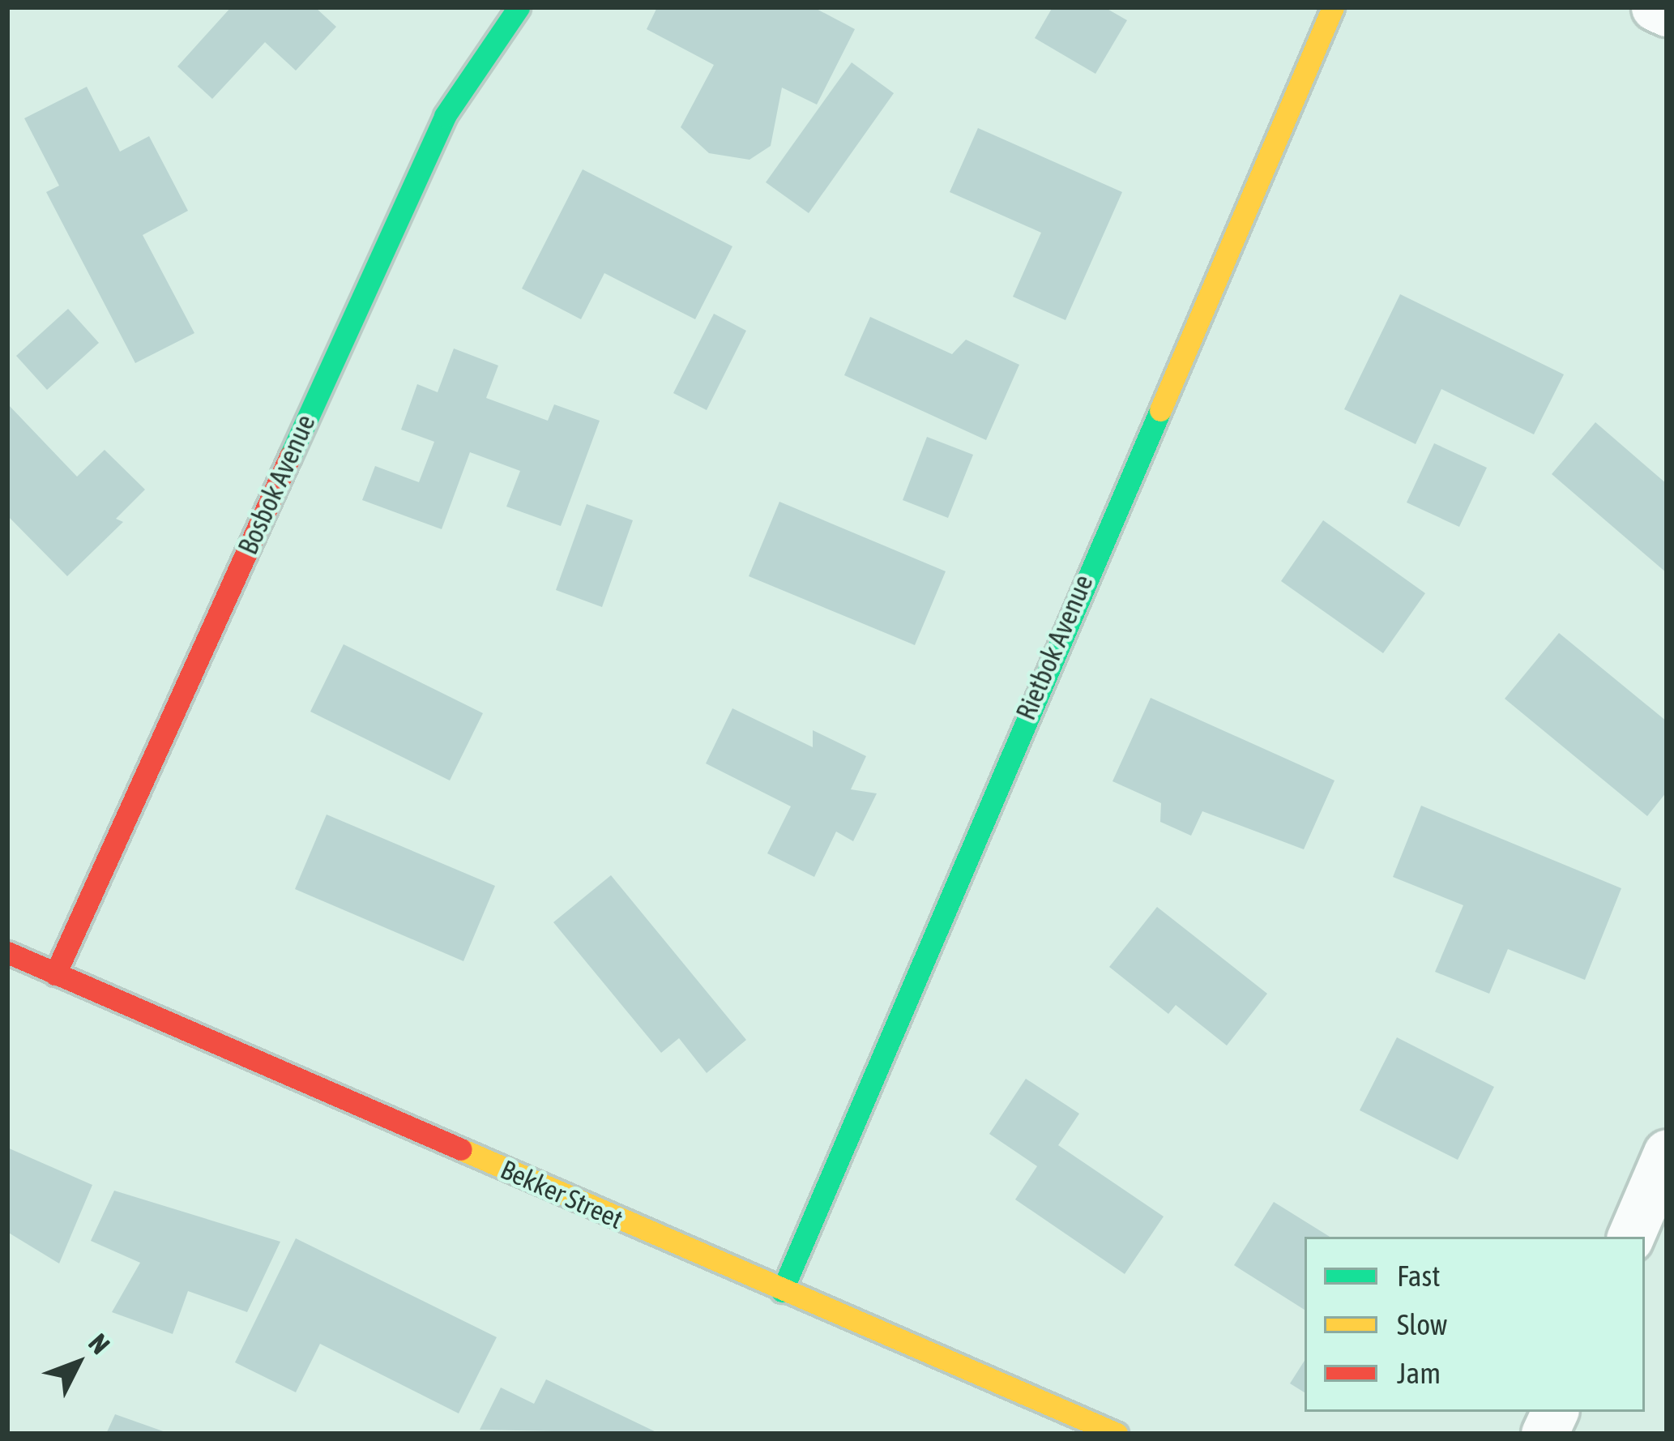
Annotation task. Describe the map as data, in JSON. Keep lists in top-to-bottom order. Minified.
{"streets":{"street":["Bosbok Avenue","Rietbok Avenue","Bekker Street"]},"crossings":[["Bosbok Avenue","Bekker Street"],["Rietbok Avenue","Bekker Street"]],"legend":["Fast","Slow","Jam"],"north":"top right"}
